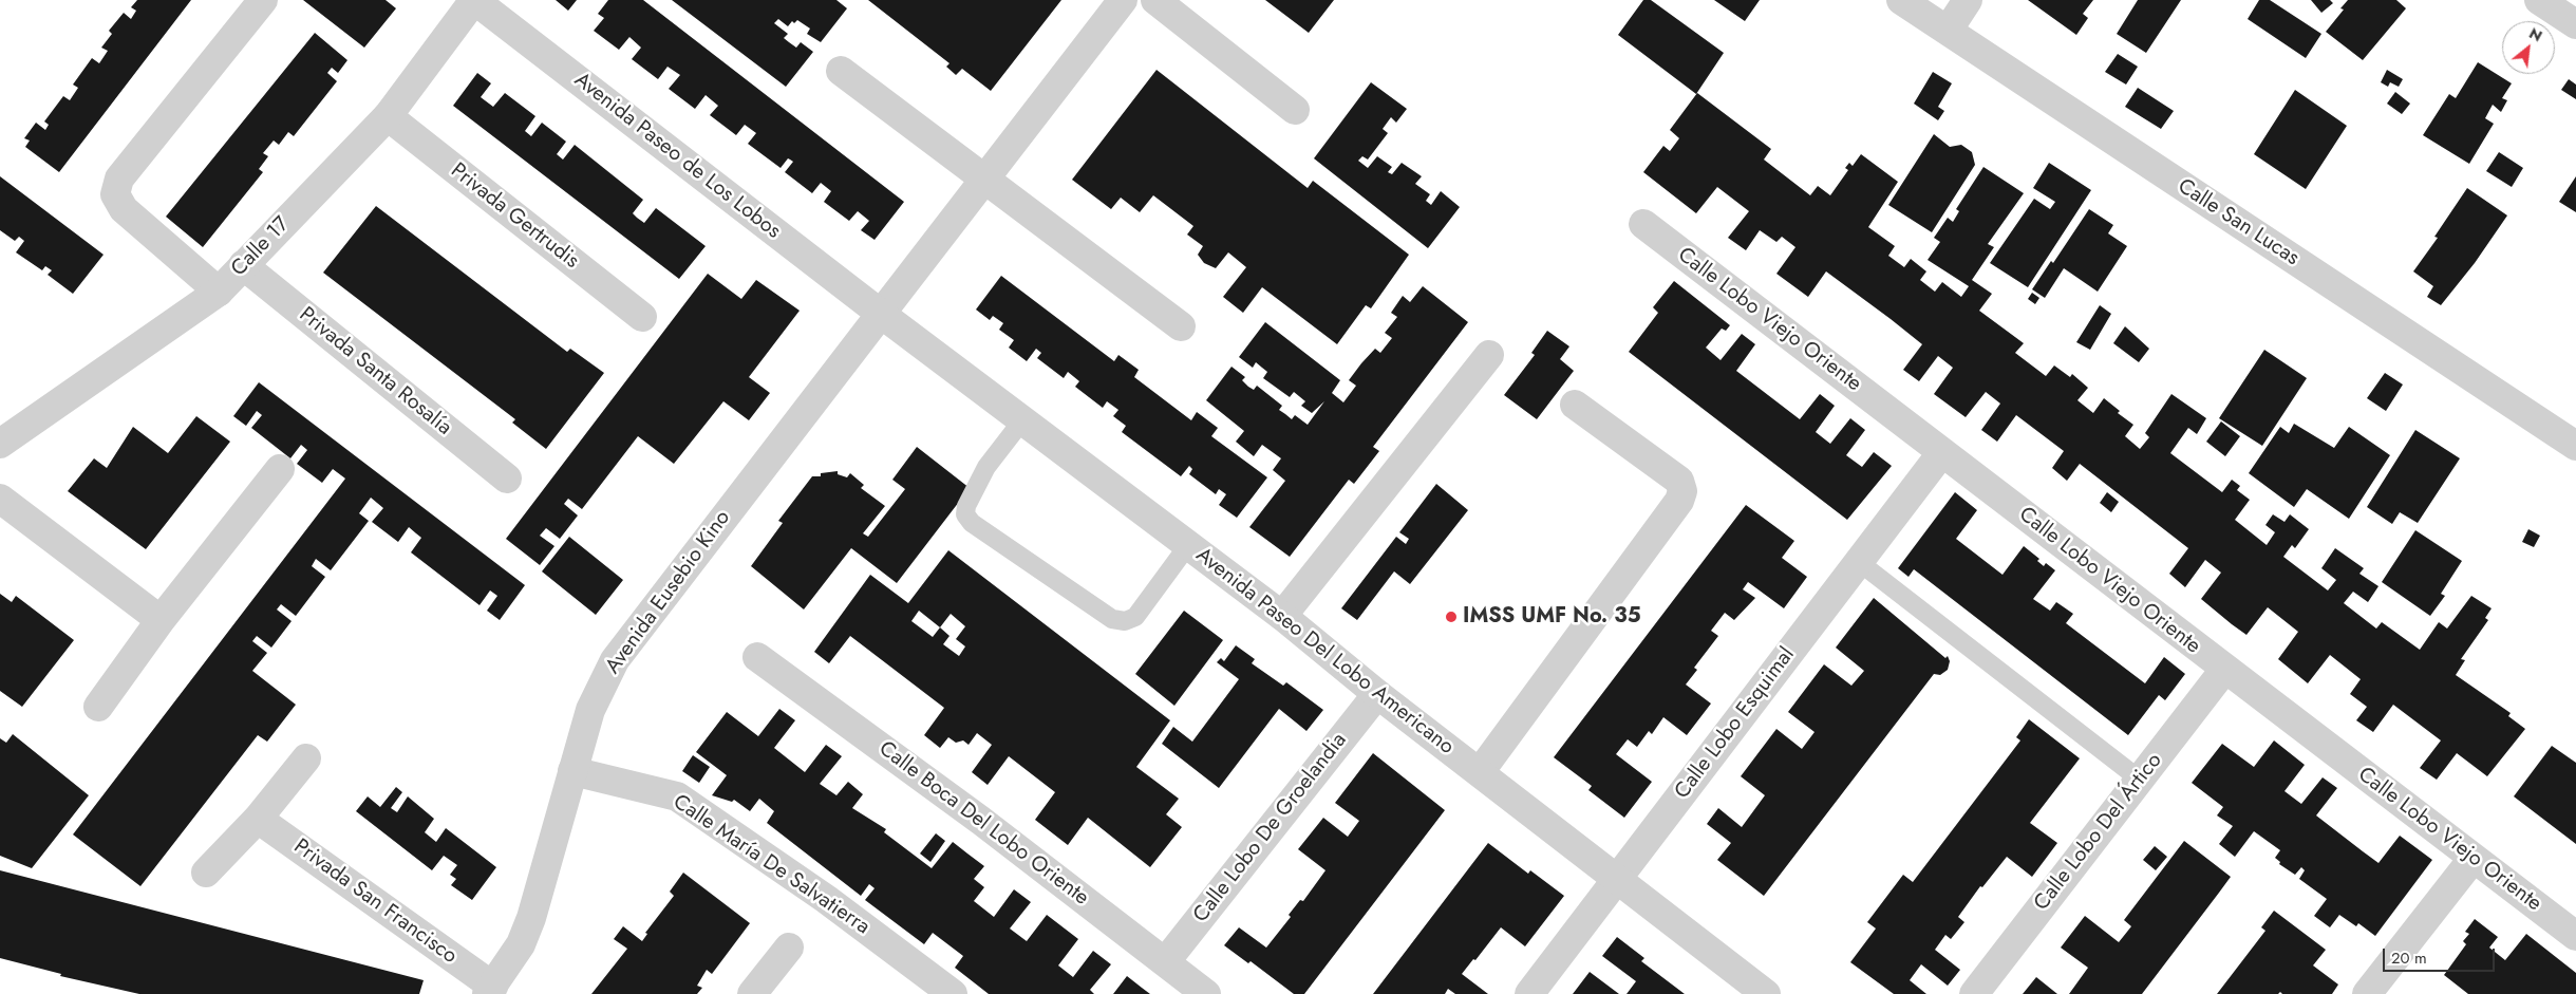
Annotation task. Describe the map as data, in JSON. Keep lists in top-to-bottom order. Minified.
{"streets":{"street":["Avenida Paseo de Los Lobos","Privada Gertrudis","Calle San Lucas","Calle 17","Calle Lobo Viejo Oriente","Privada Santa Rosalía","Avenida Eusebio Kino","Avenida Paseo Del Lobo Americano","Calle Lobo Esquimal","Calle Boca Del Lobo Oriente","Calle Lobo De Groelandia","Calle Lobo Del Ártico","Calle María De Salvatierra","Privada San Francisco"]},"crossings":[["Avenida Paseo de Los Lobos","Calle 17"],["Avenida Paseo de Los Lobos","Avenida Eusebio Kino"],["Avenida Paseo de Los Lobos","Avenida Paseo Del Lobo Americano"],["Privada Gertrudis","Calle 17"],["Calle 17","Privada Santa Rosalía"],["Calle Lobo Viejo Oriente","Calle Lobo Esquimal"],["Calle Lobo Viejo Oriente","Calle Lobo Del Ártico"],["Avenida Eusebio Kino","Avenida Paseo Del Lobo Americano"],["Avenida Eusebio Kino","Calle María De Salvatierra"],["Avenida Eusebio Kino","Privada San Francisco"],["Avenida Paseo Del Lobo Americano","Calle Lobo Esquimal"],["Avenida Paseo Del Lobo Americano","Calle Lobo De Groelandia"],["Calle Boca Del Lobo Oriente","Calle Lobo De Groelandia"]],"places":["IMSS UMF No. 35"],"scale_bar":"20 m","north":"top right"}
